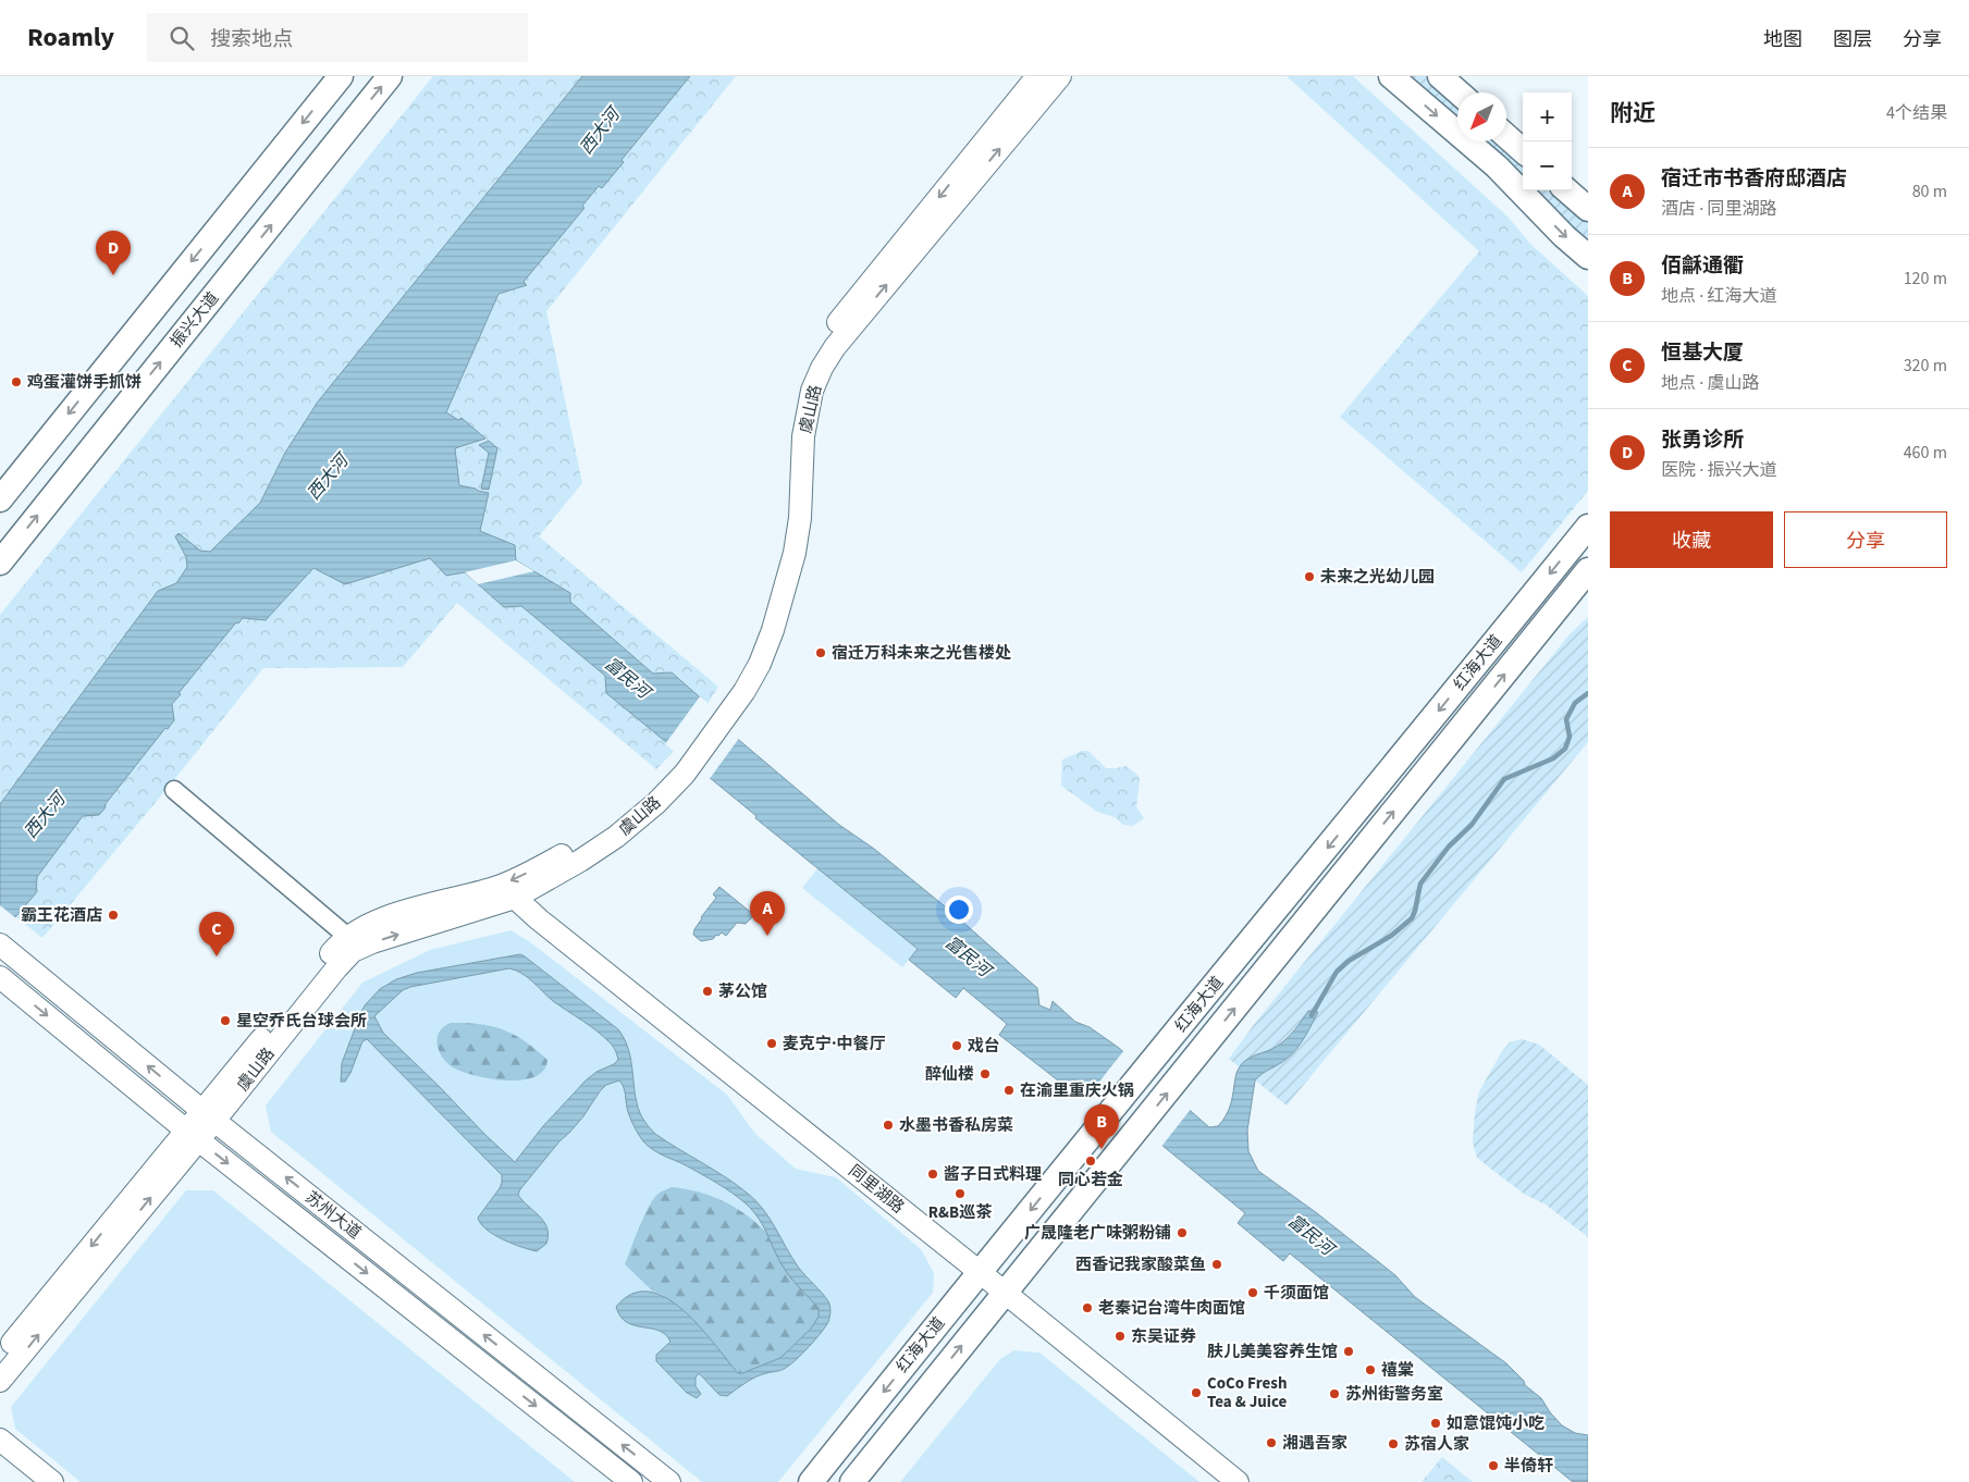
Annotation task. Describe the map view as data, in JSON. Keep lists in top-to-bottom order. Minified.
{"streets":{"main road":["振兴大道","红海大道"],"street":["虞山路","同里湖路","苏州大道"]},"crossings":[["虞山路","同里湖路"],["虞山路","苏州大道"],["红海大道","同里湖路"]],"water":["西大河","富民河"],"places":["鸡蛋灌饼手抓饼","未来之光幼儿园","宿迁万科未来之光售楼处","霸王花酒店","茅公馆","星空乔氏台球会所","麦克宁·中餐厅","戏台","醉仙楼","在渝里重庆火锅","水墨书香私房菜","同心若金","酱子日式料理","R&B巡茶","广晟隆老广味粥粉铺","西香记我家酸菜鱼","千须面馆","老秦记台湾牛肉面馆","东吴证券","肤儿美美容养生馆","禧棠","CoCo Fresh Tea & Juice","苏州街警务室","如意馄饨小吃","湘遇吾家","苏宿人家","半倚轩"],"north":"bottom left","page":{"header":"Roamly","search":"搜索地点","nav":["地图","图层","分享"],"heading":["附近","4个结果"],"map_buttons":["+","−"],"list":[{"mark":"A","name":"宿迁市书香府邸酒店","note":"酒店 · 同里湖路","value":"80 m"},{"mark":"B","name":"佰龢通衢","note":"地点 · 红海大道","value":"120 m"},{"mark":"C","name":"恒基大厦","note":"地点 · 虞山路","value":"320 m"},{"mark":"D","name":"张勇诊所","note":"医院 · 振兴大道","value":"460 m"}],"pins":["D","A","C","B"],"buttons":["收藏","分享"]}}
